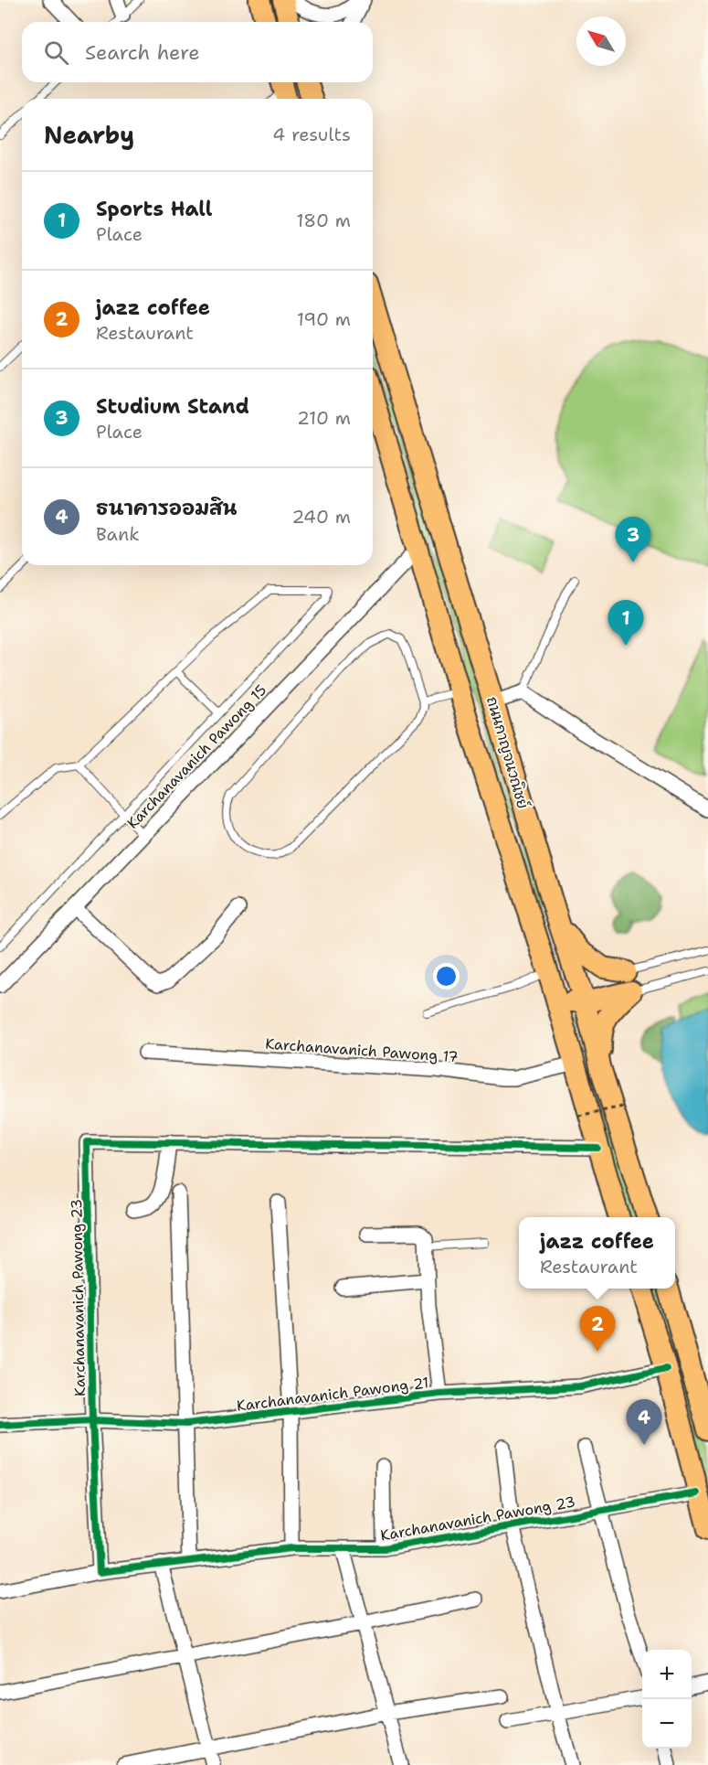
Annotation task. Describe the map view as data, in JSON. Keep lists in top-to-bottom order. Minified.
{"streets":{"main road":["ถนนกาญจนวณิชย์"],"street":["Karchanavanich Pawong 15","Karchanavanich Pawong 17","Karchanavanich Pawong 23","Karchanavanich Pawong 21"]},"crossings":[["ถนนกาญจนวณิชย์","Karchanavanich Pawong 15"],["ถนนกาญจนวณิชย์","Karchanavanich Pawong 17"],["Karchanavanich Pawong 23","Karchanavanich Pawong 21"]],"north":"top left","page":{"search":"Search here","heading":["Nearby","4 results"],"list":[{"mark":"1","name":"Sports Hall","note":"Place","value":"180 m"},{"mark":"2","name":"jazz coffee","note":"Restaurant","value":"190 m"},{"mark":"3","name":"Studium Stand","note":"Place","value":"210 m"},{"mark":"4","name":"ธนาคารออมสิน","note":"Bank","value":"240 m"}],"pins":["3","1","2","4"],"popup":["jazz coffee","Restaurant"],"map_buttons":["+","−"]}}
